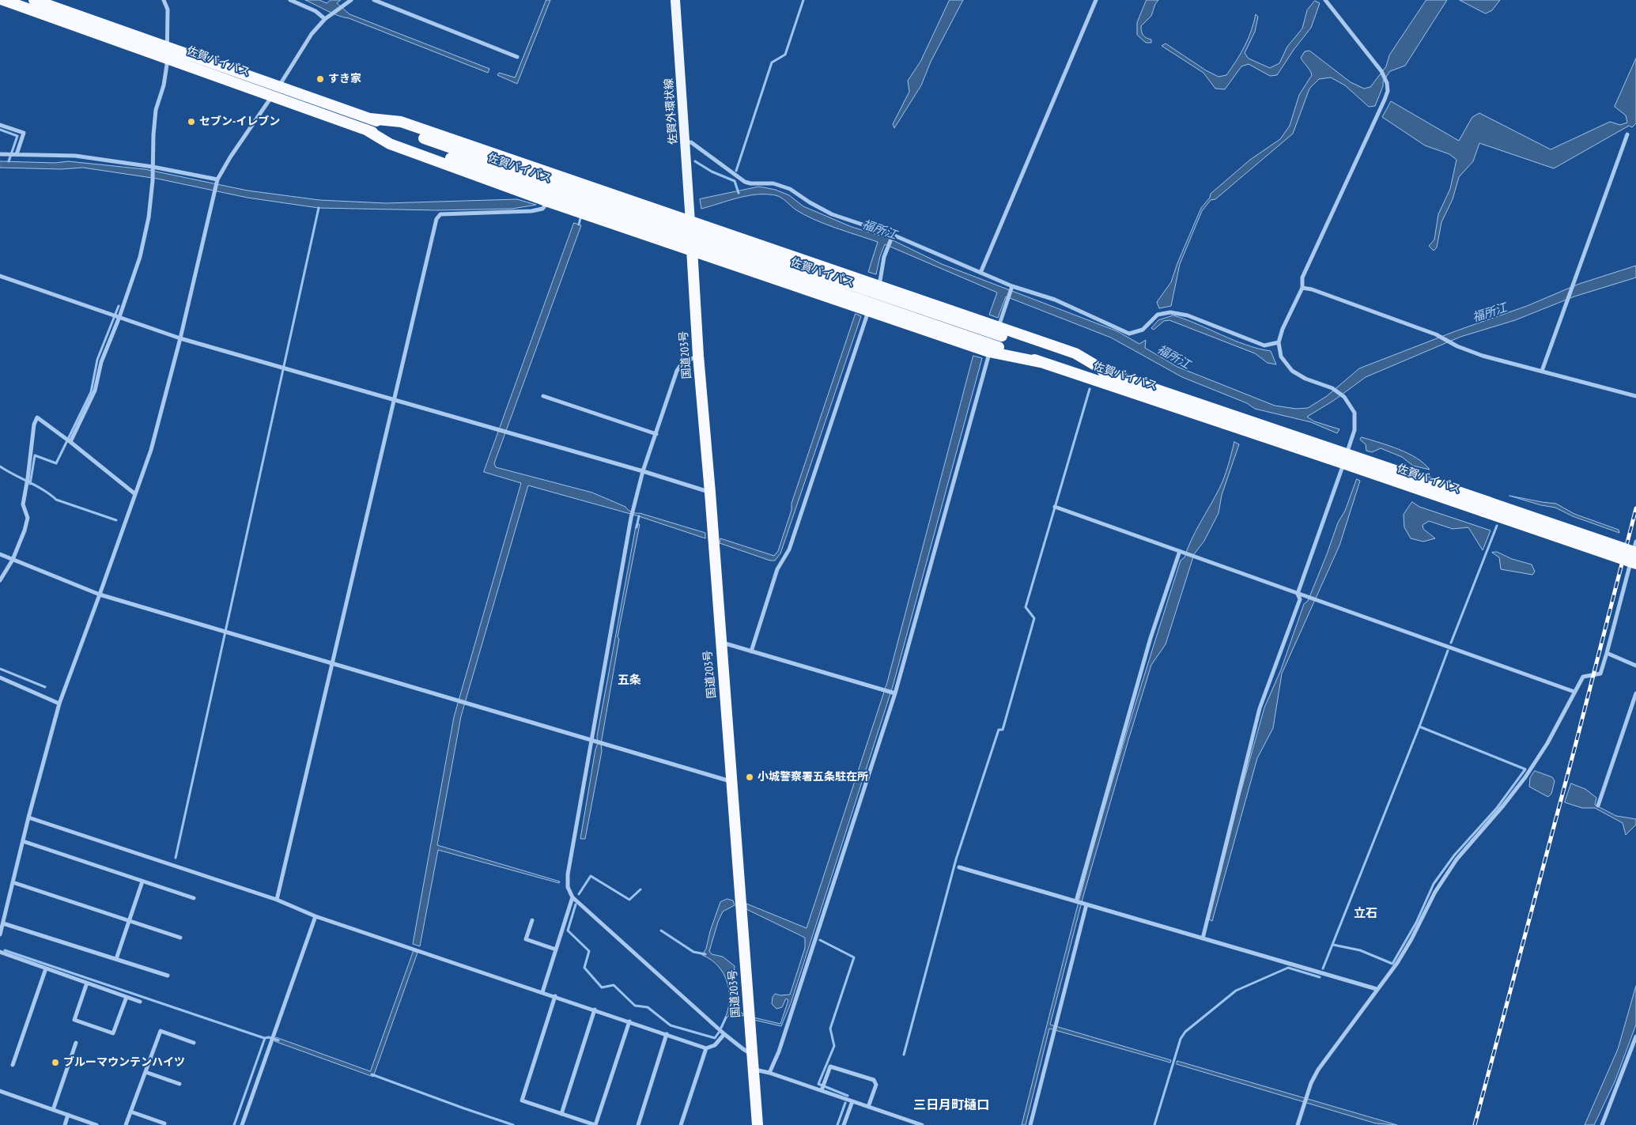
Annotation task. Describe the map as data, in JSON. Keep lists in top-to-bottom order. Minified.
{"streets":{"highway":["佐賀バイパス","国道203号"],"main road":["佐賀外環状線"]},"crossings":[["佐賀外環状線","国道203号"]],"districts":["五条","立石","三日月町樋口"],"water":["福所江"],"places":["すき家","セブン-イレブン","小城警察署五条駐在所","ブルーマウンテンハイツ"]}
